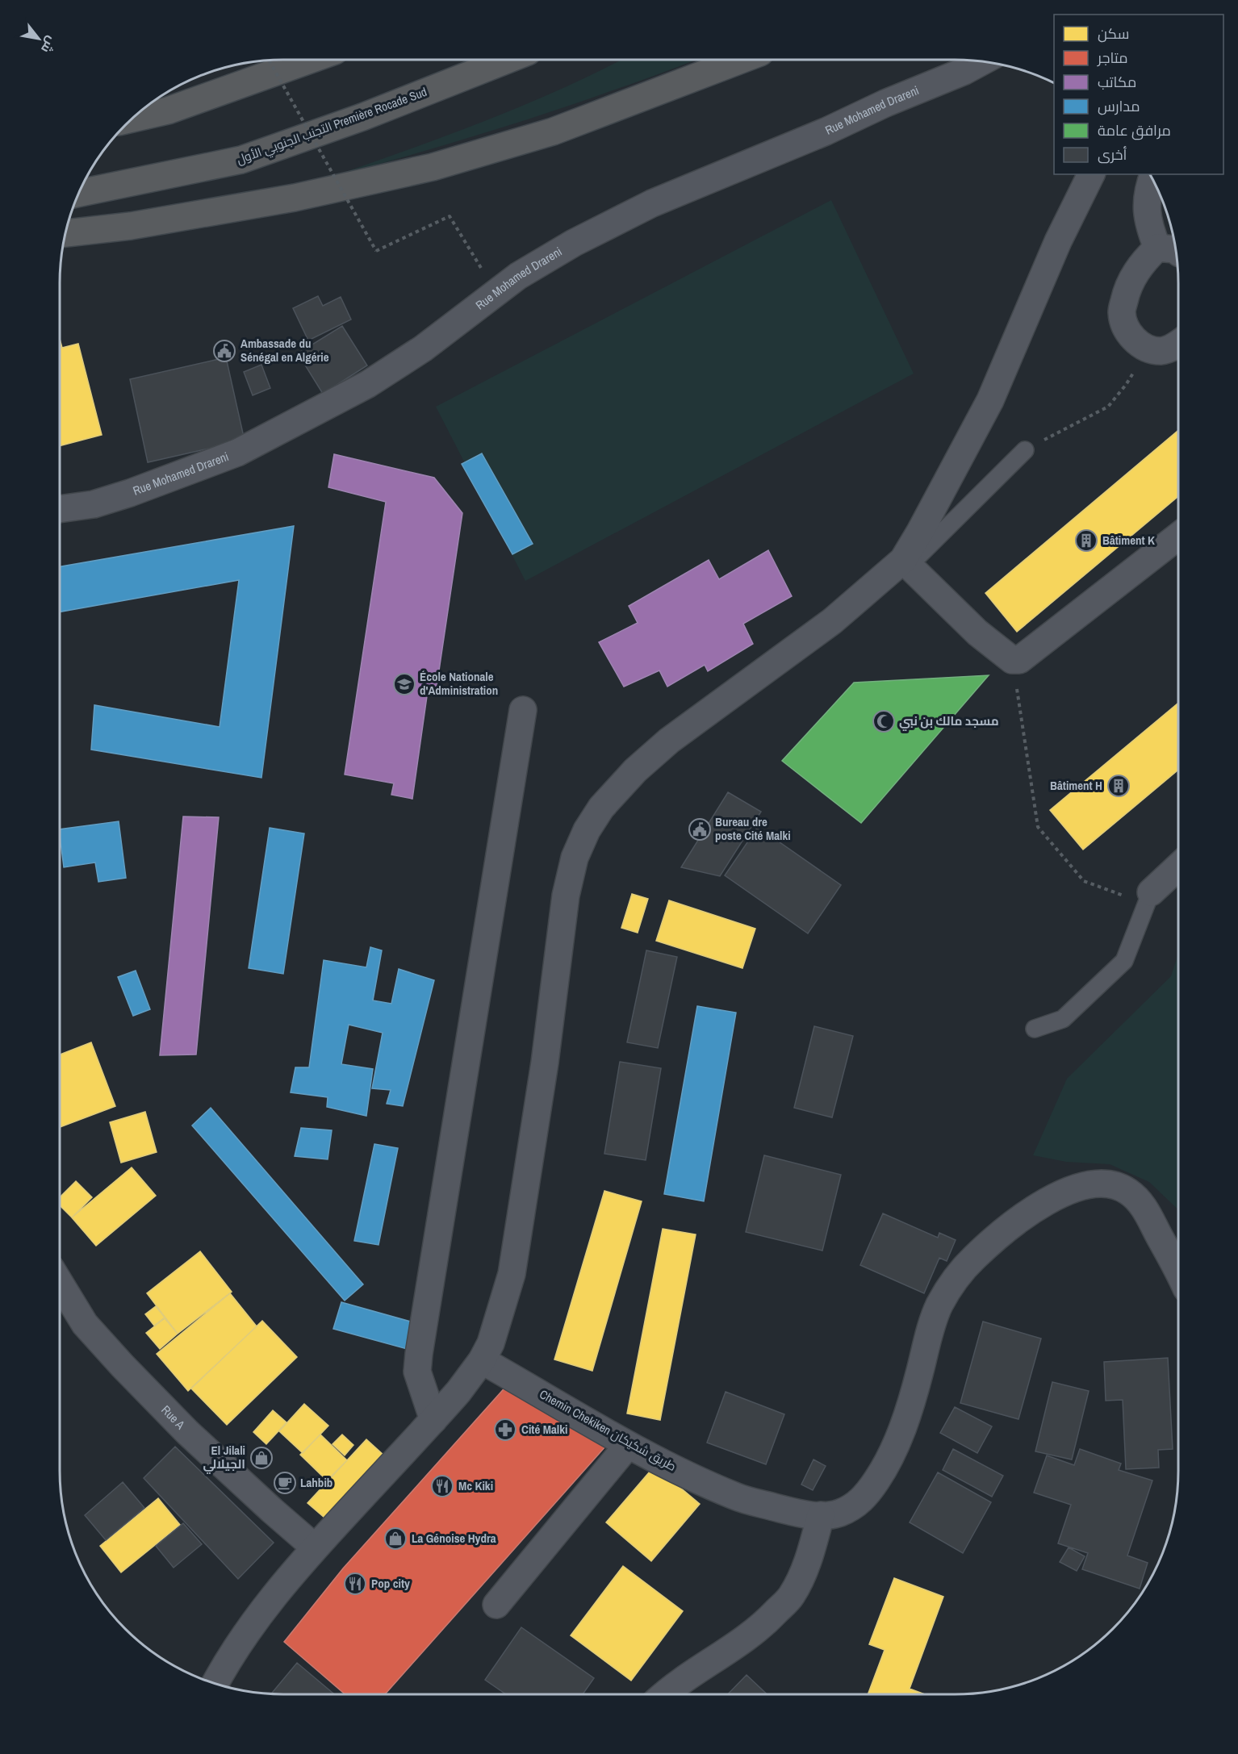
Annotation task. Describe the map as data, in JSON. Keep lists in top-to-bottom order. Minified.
{"streets":{"highway":["التجنب الجنوبي الأول Première Rocade Sud"],"street":["Rue Mohamed Drareni","Rue A","Chemin Chekiken طريق شكيكان"]},"places":{"public building":["Ambassade du Sénégal en Algérie","Bureau dre poste Cité Malki"],"building":["Bâtiment K","Bâtiment H"],"school or university":["École Nationale d'Administration"],"mosque":["مسجد مالك بن نبي"],"pharmacy":["Cité Malki"],"shop":["El Jilali الجيلالي","La Génoise Hydra"],"cafe":["Lahbib"],"restaurant":["Mc Kiki","Pop city"]},"legend":["سكن","متاجر","مكاتب","مدارس","مرافق عامة","أخرى"],"north":"bottom right"}
